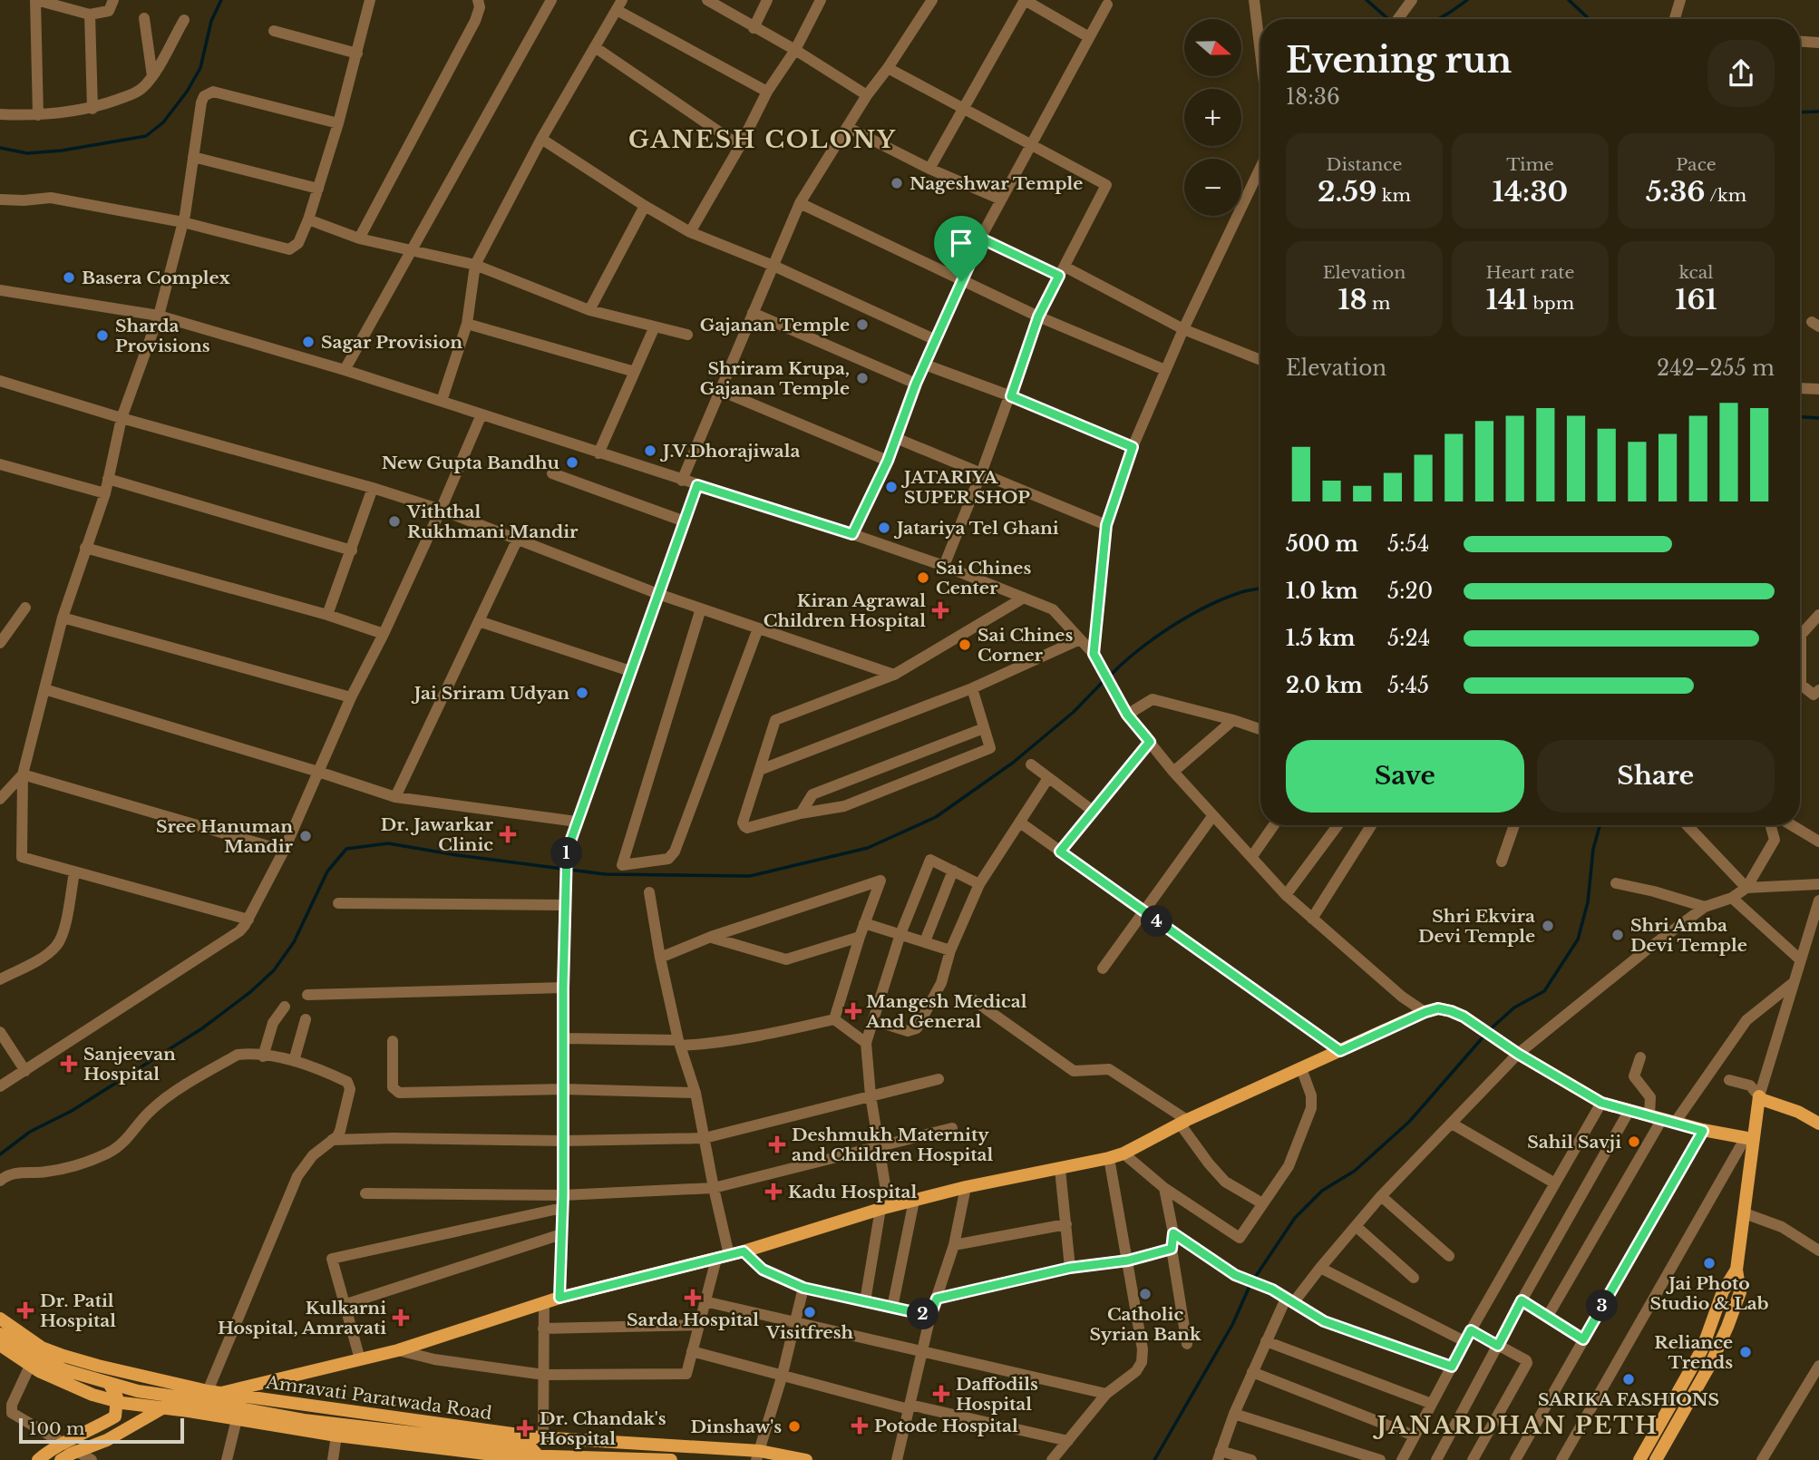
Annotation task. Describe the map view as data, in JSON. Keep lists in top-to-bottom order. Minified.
{"streets":{"main road":["Amravati Paratwada Road"]},"districts":["GANESH COLONY","JANARDHAN PETH"],"places":{"other":["Nageshwar Temple","Basera Complex","Gajanan Temple","Sharda Provisions","Sagar Provision","Shriram Krupa, Gajanan Temple","J.V.Dhorajiwala","New Gupta Bandhu","JATARIYA SUPER SHOP","Viththal Rukhmani Mandir","Jatariya Tel Ghani","Sai Chines Center","Sai Chines Corner","Jai Sriram Udyan","Sree Hanuman Mandir","Shri Ekvira Devi Temple","Shri Amba Devi Temple","Sahil Savji","Jai Photo Studio & Lab","Catholic Syrian Bank","Visitfresh","Reliance Trends","SARIKA FASHIONS","Dinshaw's"],"health":["Kiran Agrawal Children Hospital","Dr. Jawarkar Clinic","Mangesh Medical And General","Sanjeevan Hospital","Deshmukh Maternity and Children Hospital","Kadu Hospital","Sarda Hospital","Dr. Patil Hospital","Kulkarni Hospital, Amravati","Daffodils Hospital","Potode Hospital","Dr. Chandak's Hospital"]},"scale_bar":"100 m","north":"right","page":{"map_buttons":["+","−"],"heading":["Evening run","18:36"],"stats":[["Distance","2.59 km"],["Time","14:30"],["Pace","5:36 /km"],["Elevation","18 m"],["Heart rate","141 bpm"],["kcal","161"]],"chart":["Elevation","242–255 m"],"list":[{"name":"500 m","note":"5:54"},{"name":"1.0 km","note":"5:20"},{"name":"1.5 km","note":"5:24"},{"name":"2.0 km","note":"5:45"}],"buttons":["Save","Share"],"pins":["1","4","3","2"],"scale":"100 m"}}
